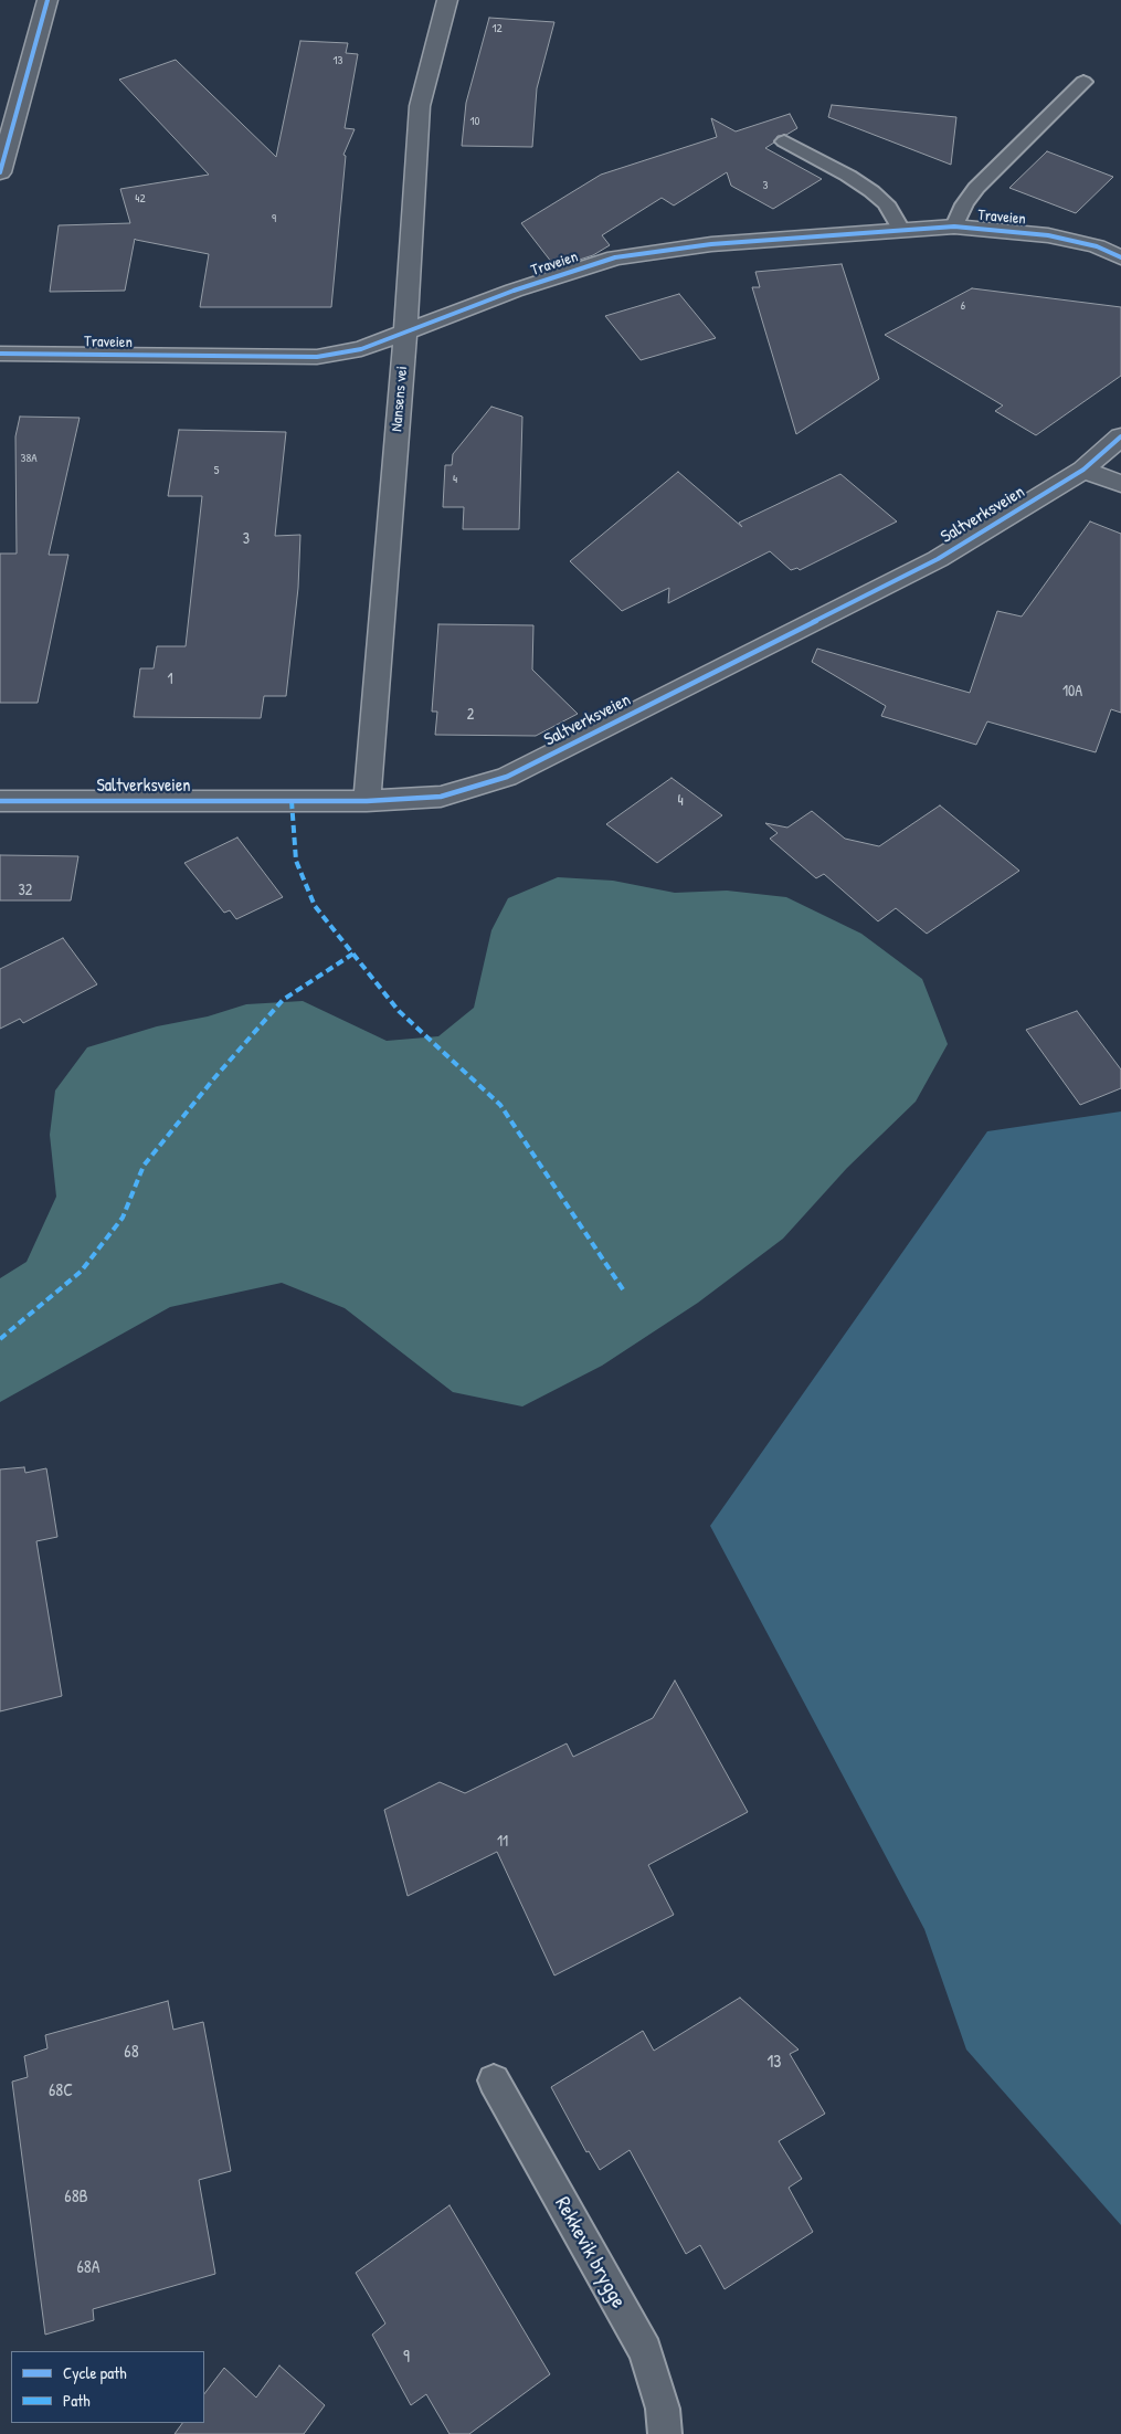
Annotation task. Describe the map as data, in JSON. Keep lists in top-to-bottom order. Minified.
{"streets":{"street":["Traveien","Nansens vei","Saltverksveien"],"lane":["Rekkevik brygge"]},"crossings":[["Traveien","Nansens vei"],["Nansens vei","Saltverksveien"]],"house_numbers":["12","13","10","3","42","9","6","38A","5","4","3","1","10A","2","4","32","11","68","13","68C","68B","68A","9"],"legend":["Cycle path","Path"]}
